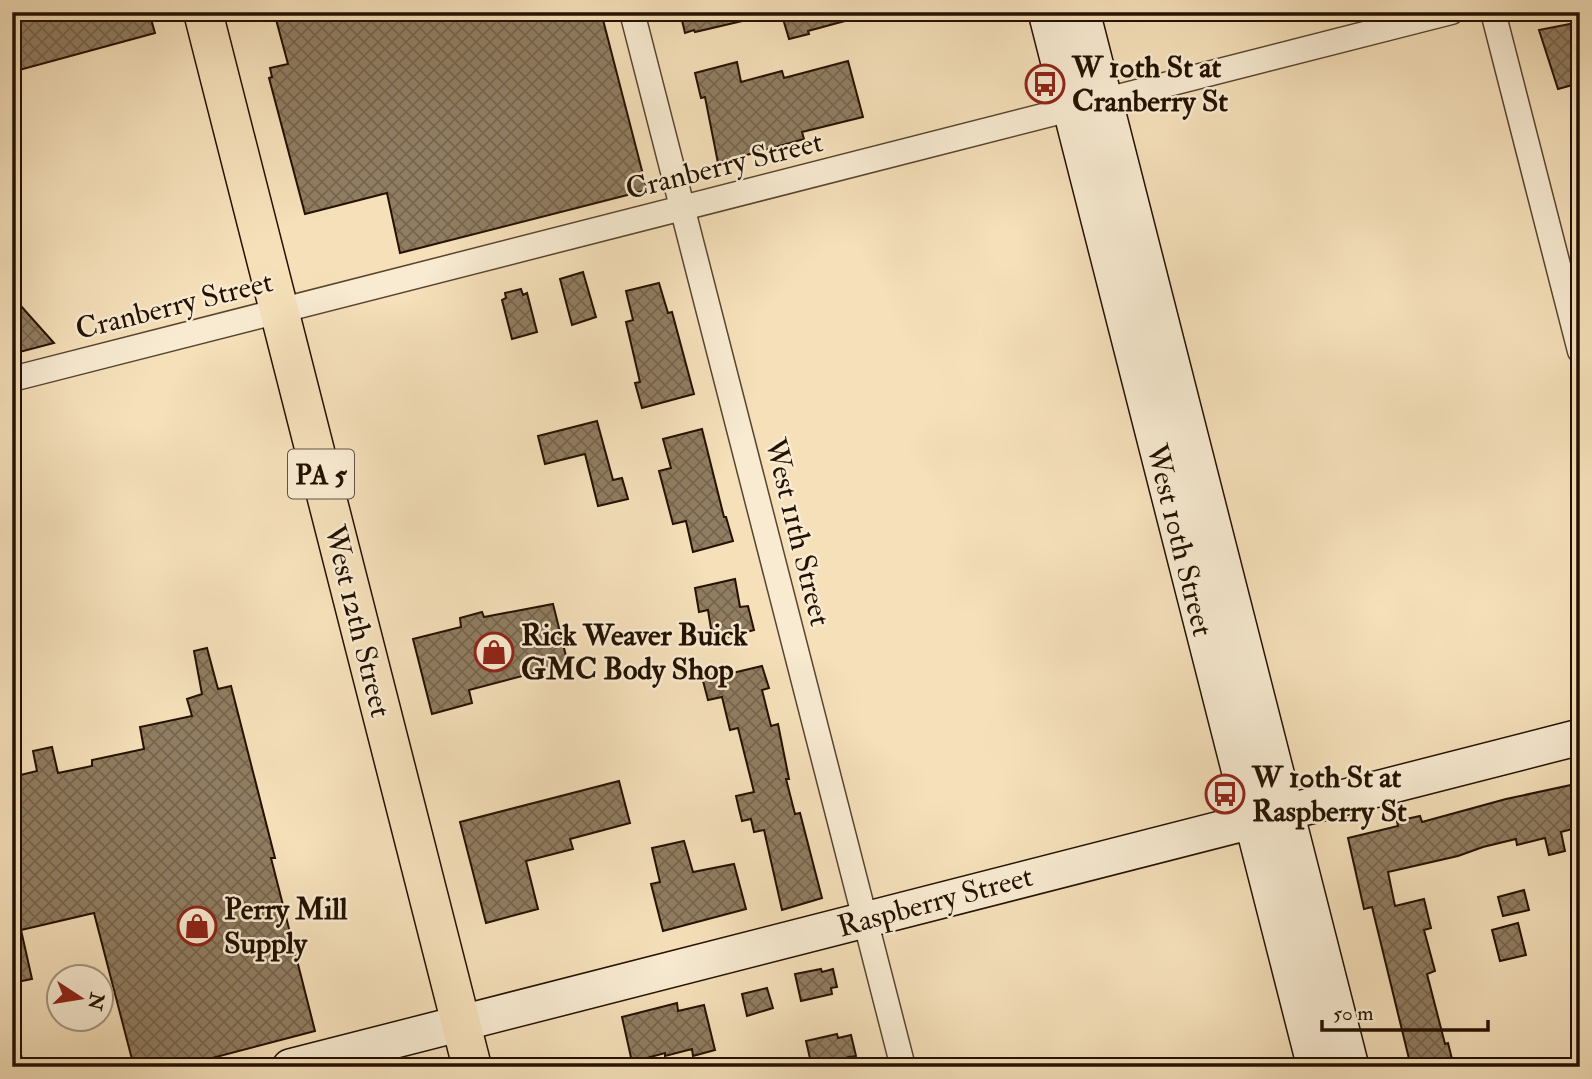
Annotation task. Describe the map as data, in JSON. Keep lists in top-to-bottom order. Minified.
{"streets":{"main road":["PA 5","West 12th Street"],"street":["Cranberry Street","West 11th Street","West 10th Street","Raspberry Street"]},"crossings":[["Cranberry Street","West 11th Street"],["Cranberry Street","West 10th Street"],["Cranberry Street","West 12th Street"],["West 11th Street","Raspberry Street"],["West 10th Street","Raspberry Street"],["West 12th Street","Raspberry Street"]],"places":{"bus stop":["W 10th St at Cranberry St","W 10th St at Raspberry St"],"shop":["Rick Weaver Buick GMC Body Shop","Perry Mill Supply"]},"scale_bar":"50 m","north":"right"}
